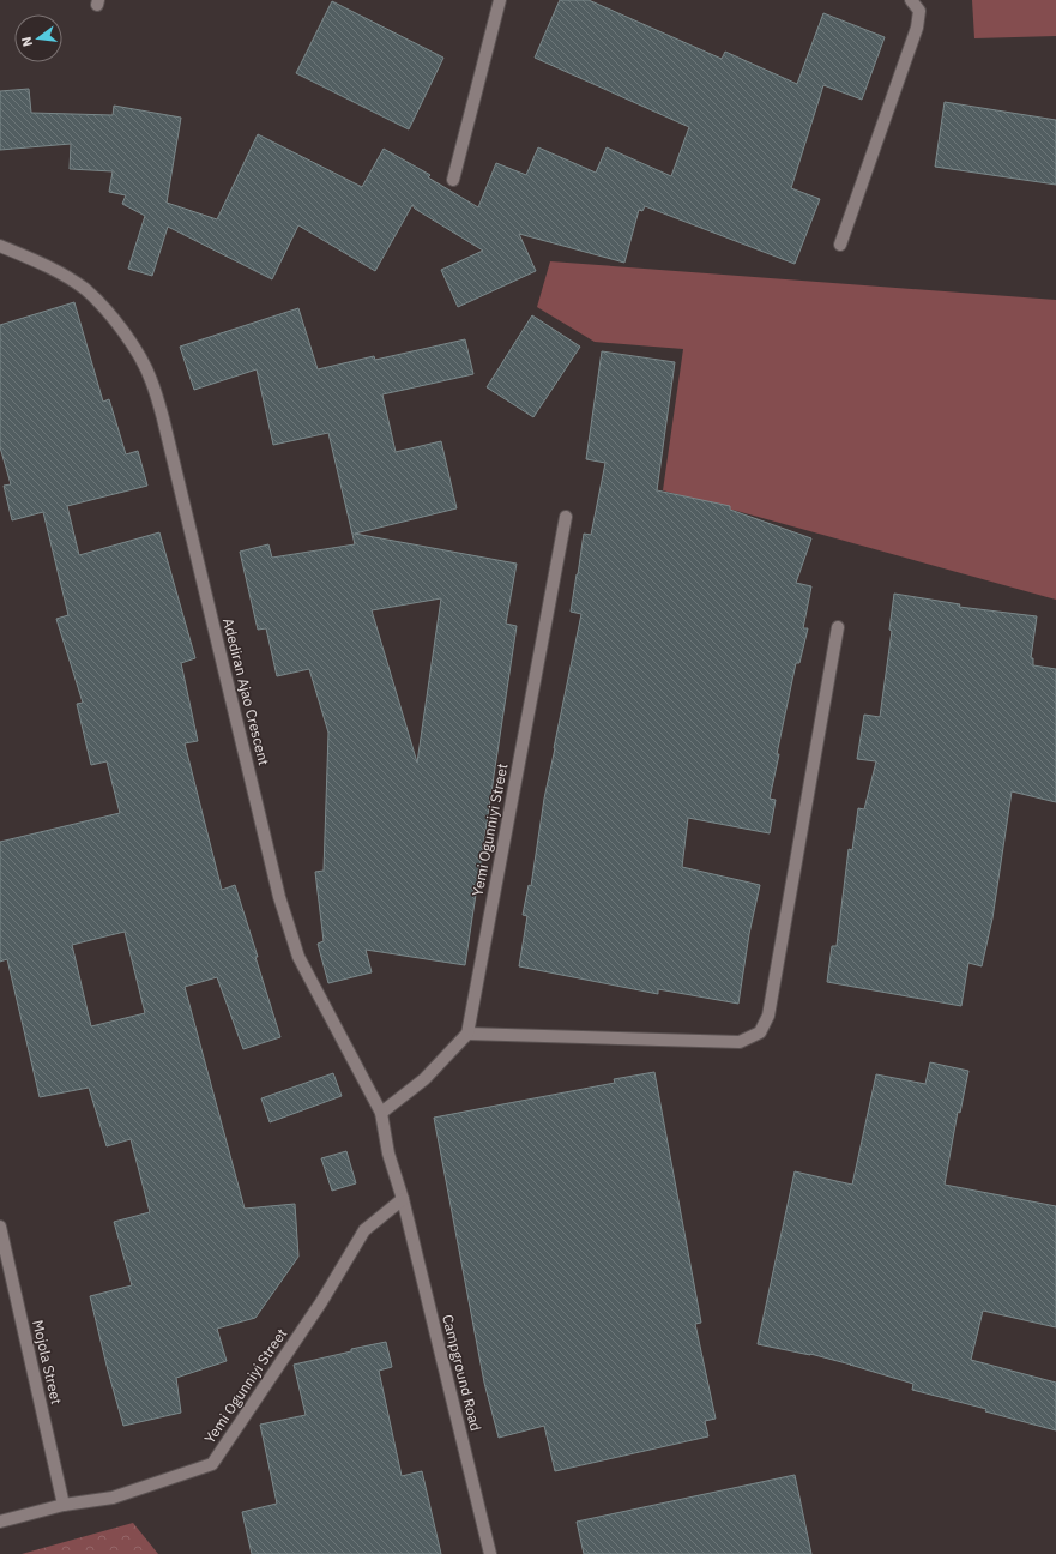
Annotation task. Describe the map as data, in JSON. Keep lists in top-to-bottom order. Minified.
{"streets":{"street":["Adediran Ajao Crescent","Yemi Ogunniyi Street","Mojola Street","Campground Road"]},"crossings":[["Adediran Ajao Crescent","Yemi Ogunniyi Street"],["Adediran Ajao Crescent","Campground Road"],["Yemi Ogunniyi Street","Mojola Street"],["Yemi Ogunniyi Street","Campground Road"]],"north":"left"}
